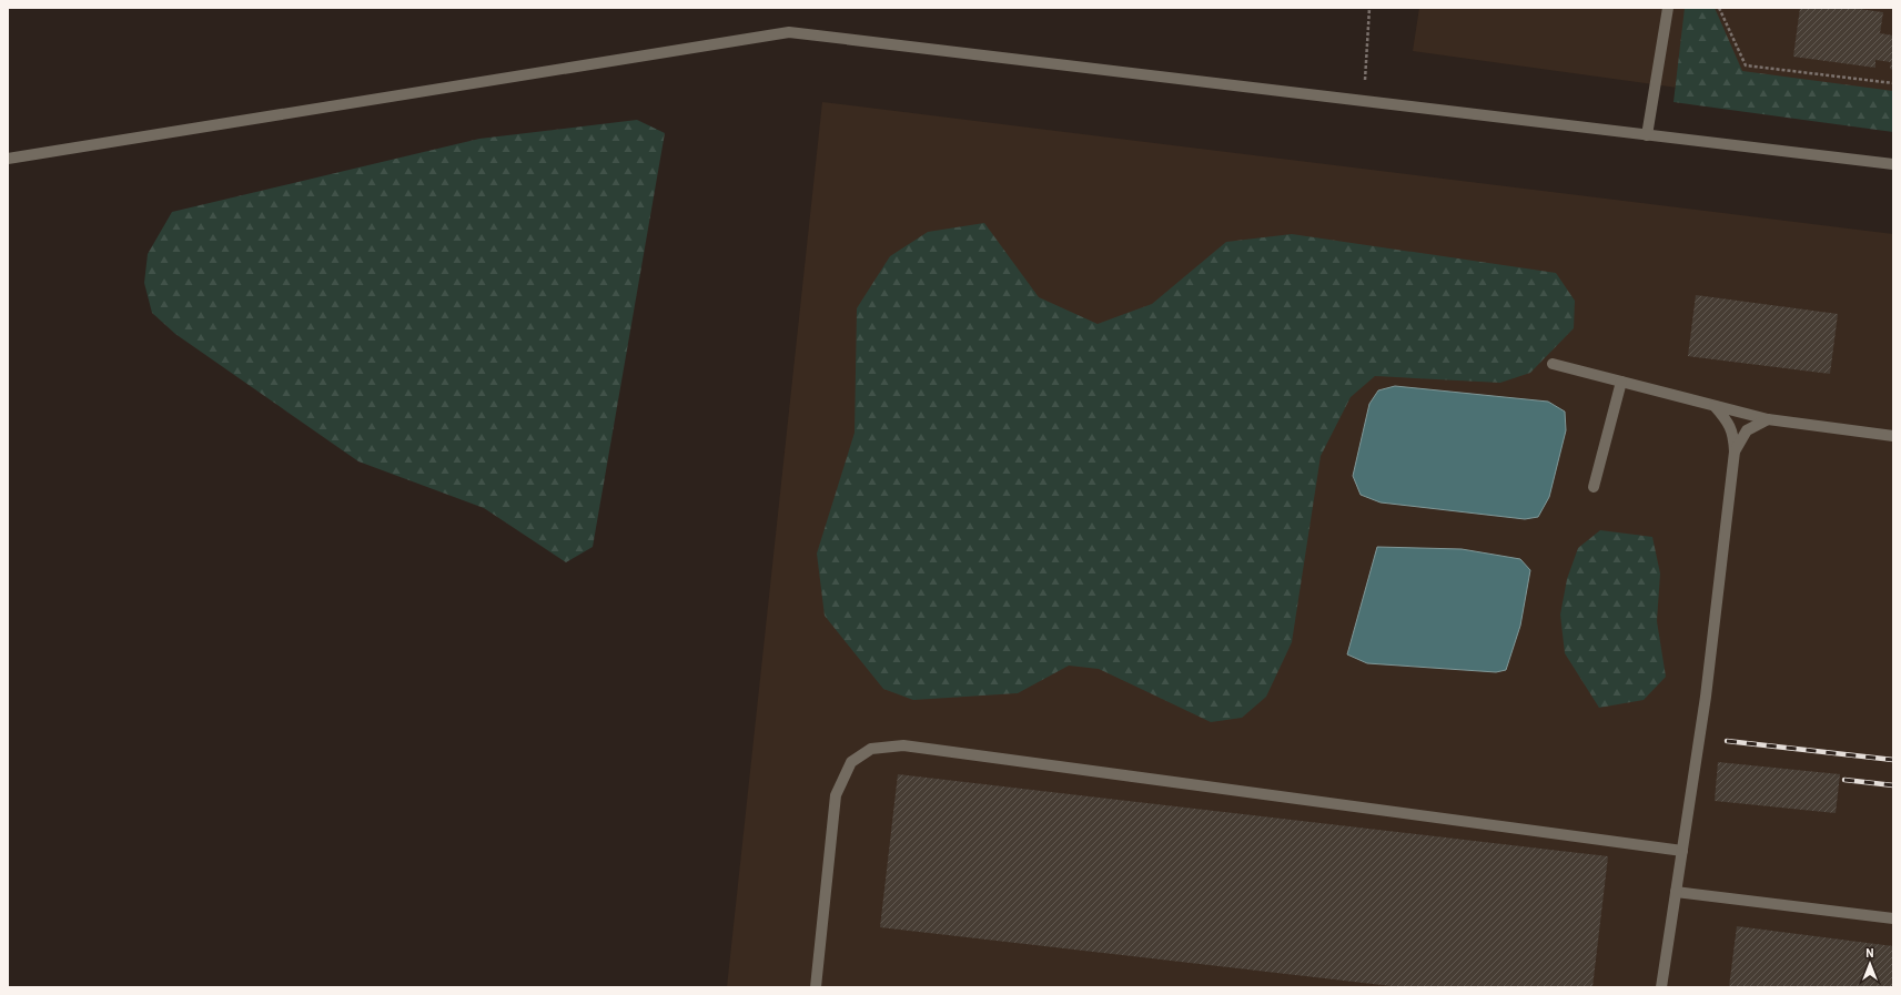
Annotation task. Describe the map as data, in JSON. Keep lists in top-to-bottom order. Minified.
{"north":"top"}
